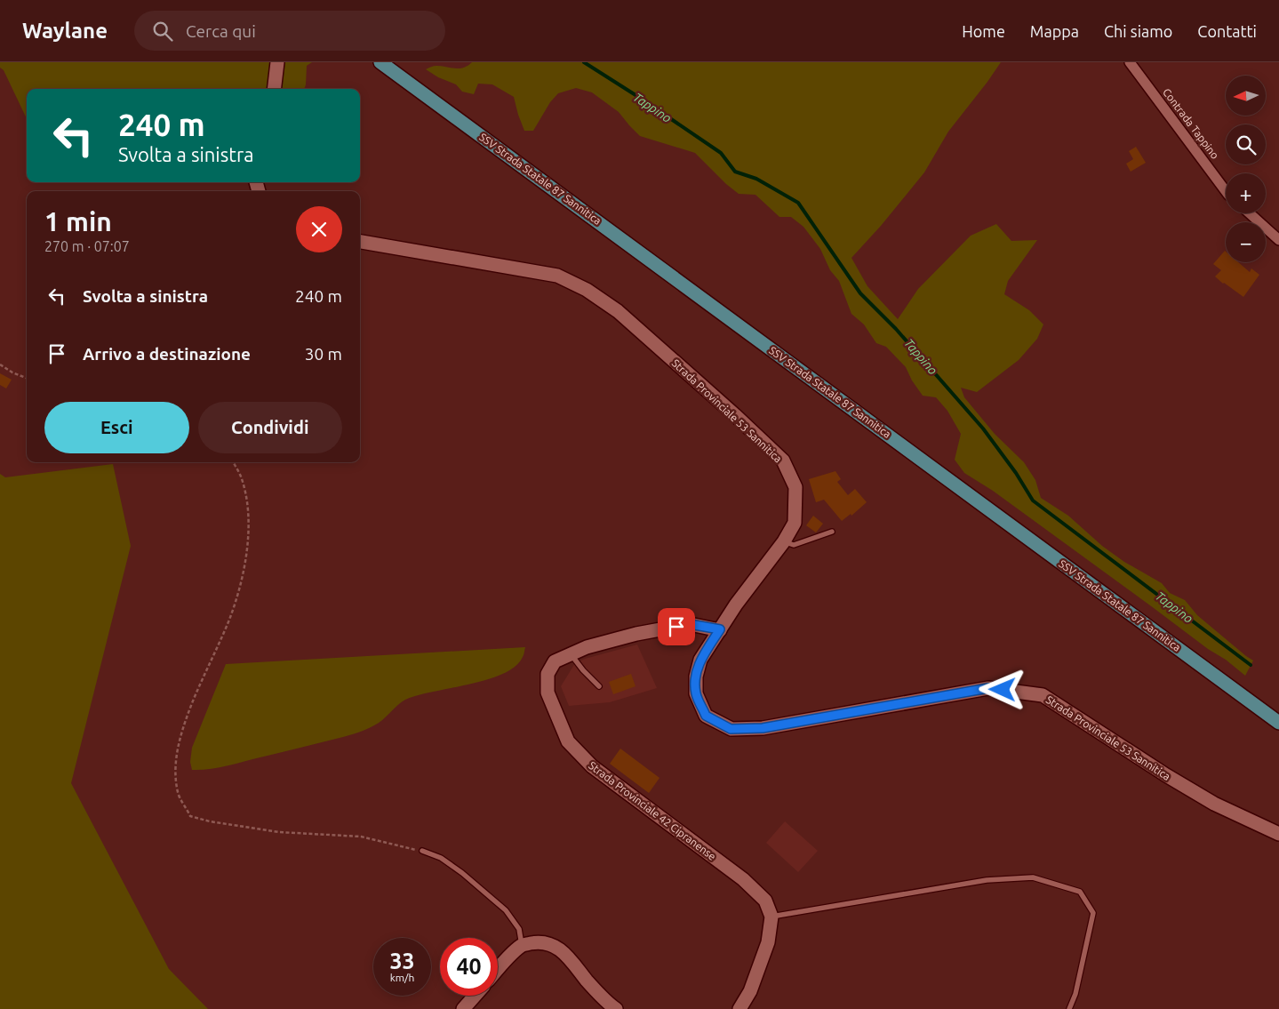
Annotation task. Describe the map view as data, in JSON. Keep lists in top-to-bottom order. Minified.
{"streets":{"main road":["SSV Strada Statale 87 Sannitica"],"street":["Contrada Tappino","Strada Provinciale 53 Sannitica","Strada Provinciale 42 Cipranense"]},"crossings":[["Strada Provinciale 53 Sannitica","Strada Provinciale 42 Cipranense"]],"water":["Tappino"],"north":"left","page":{"header":"Waylane","search":"Cerca qui","nav":["Home","Mappa","Chi siamo","Contatti"],"map_buttons":["+","−"],"turn":["240 m","Svolta a sinistra"],"heading":["1 min","270 m · 07:07"],"list":[{"name":"Svolta a sinistra","value":"240 m"},{"name":"Arrivo a destinazione","value":"30 m"}],"buttons":["Esci","Condividi"],"speed":"33 km/h","limit":"40"}}
